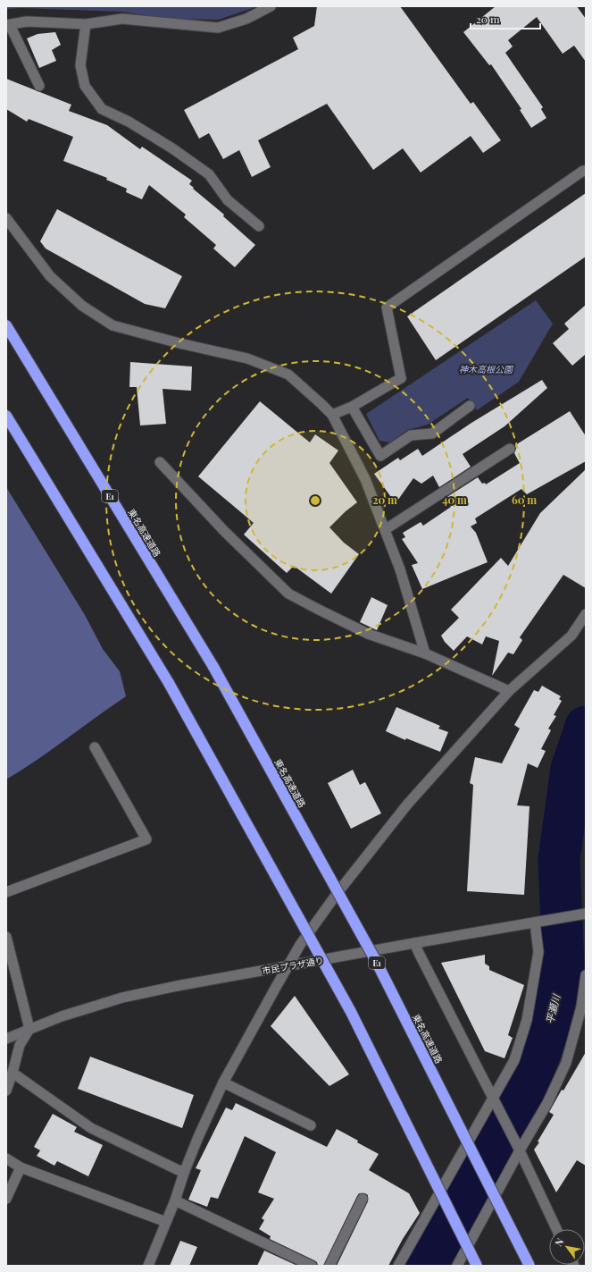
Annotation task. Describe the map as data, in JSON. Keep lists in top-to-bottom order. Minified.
{"streets":{"highway":["E1","東名高速道路"],"street":["市民プラザ通り"]},"water":["平瀬川"],"parks":["神木高根公園"],"scale_bar":"20 m","north":"top left","rings":["20 m","40 m","60 m"]}
